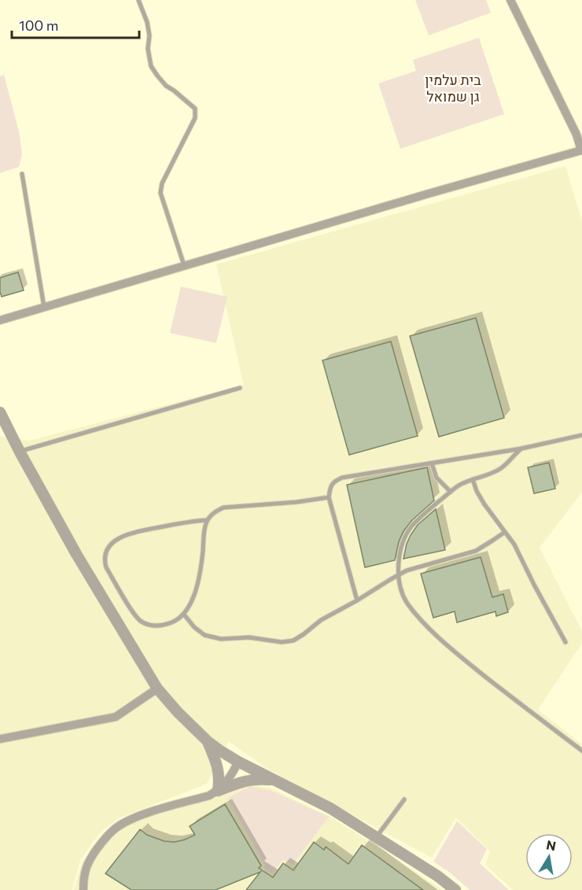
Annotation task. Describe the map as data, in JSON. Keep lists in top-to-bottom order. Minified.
{"parks":["בית עלמין גן שמואל"],"scale_bar":"100 m","north":"top"}
